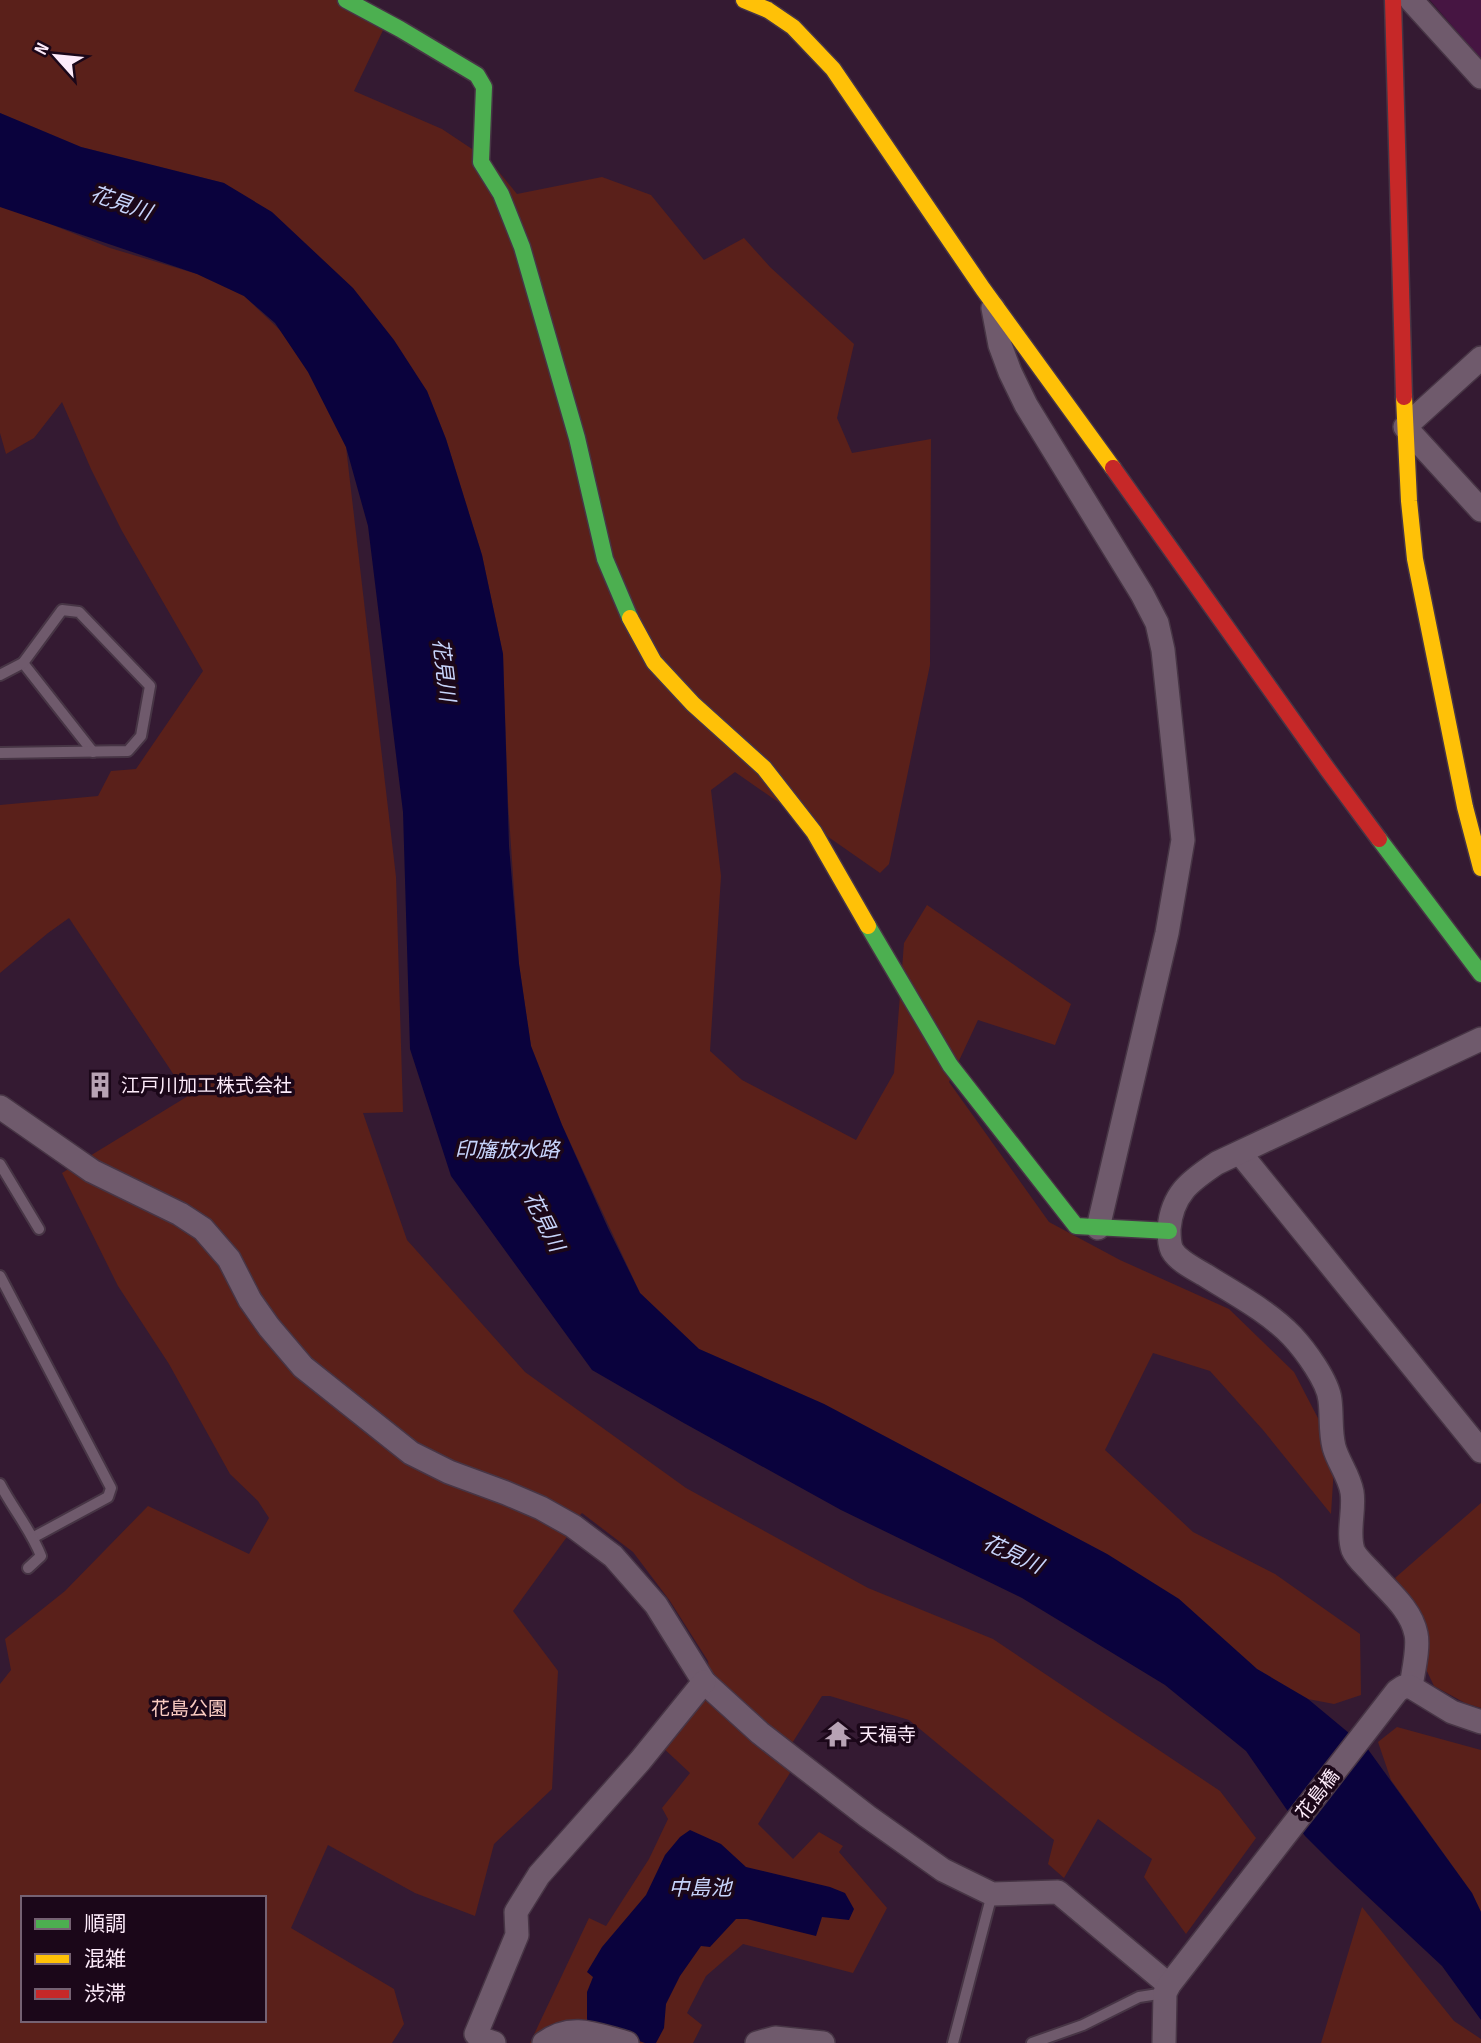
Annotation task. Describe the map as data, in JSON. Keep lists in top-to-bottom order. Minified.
{"streets":{"street":["花島橋"]},"water":["花見川","印旛放水路","中島池"],"parks":["花島公園"],"places":{"building":["江戸川加工株式会社"],"temple":["天福寺"]},"legend":["順調","混雑","渋滞"],"north":"top left"}
